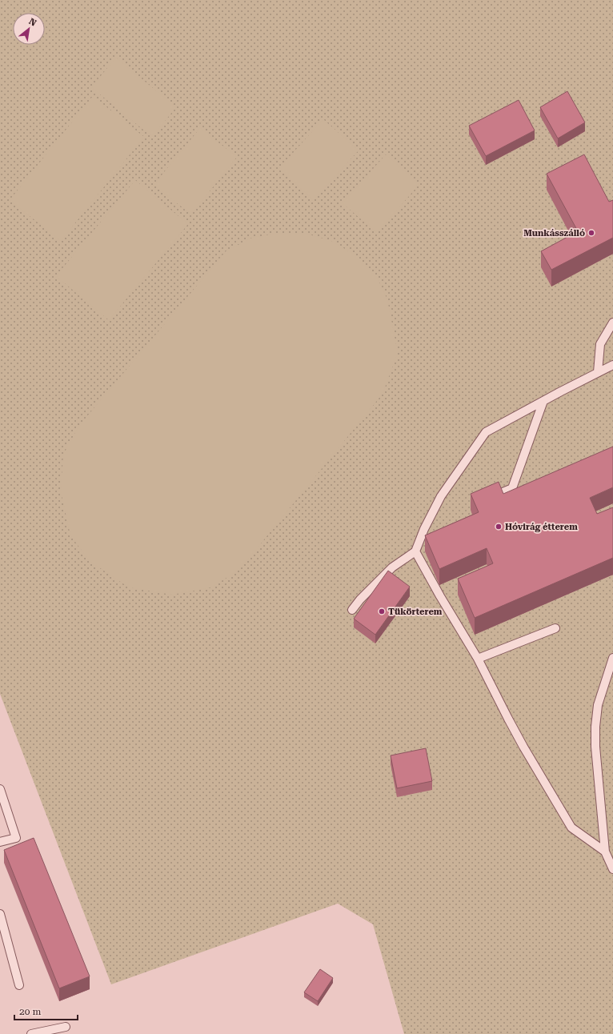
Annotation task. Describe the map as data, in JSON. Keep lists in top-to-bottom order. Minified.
{"places":["Munkásszálló","Hóvirág étterem","Tükörterem"],"scale_bar":"20 m","north":"top right"}
